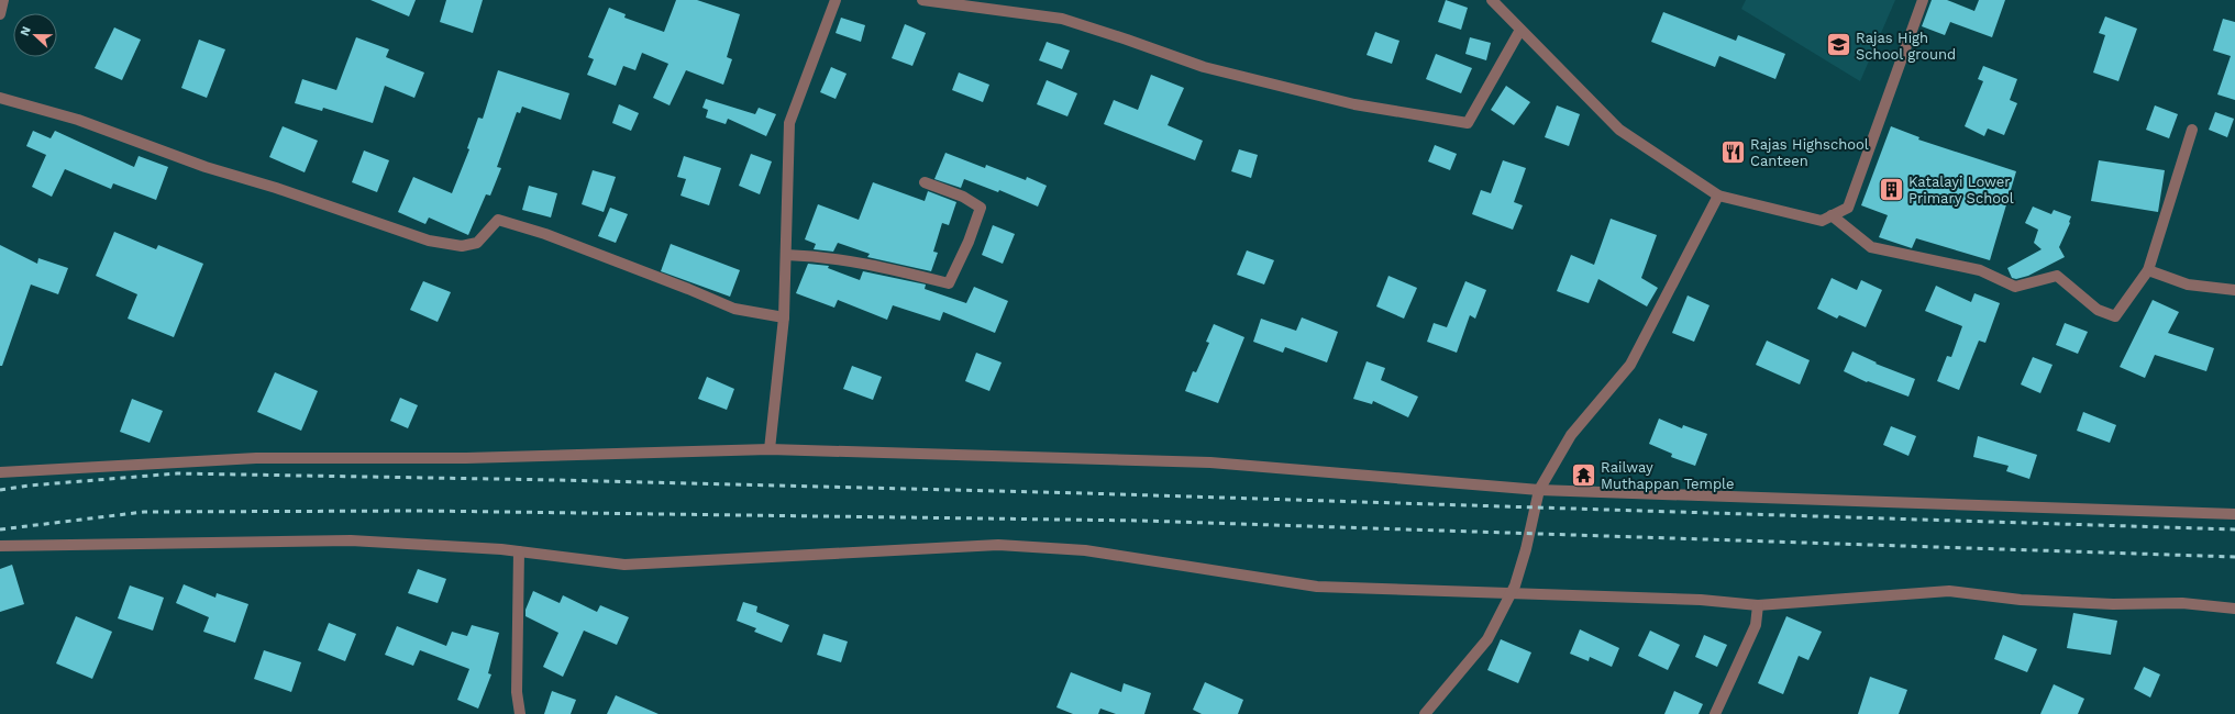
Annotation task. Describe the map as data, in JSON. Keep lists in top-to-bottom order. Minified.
{"places":{"school or university":["Rajas High School ground"],"restaurant":["Rajas Highschool Canteen"],"building":["Katalayi Lower Primary School"],"temple":["Railway Muthappan Temple"]},"north":"left"}
